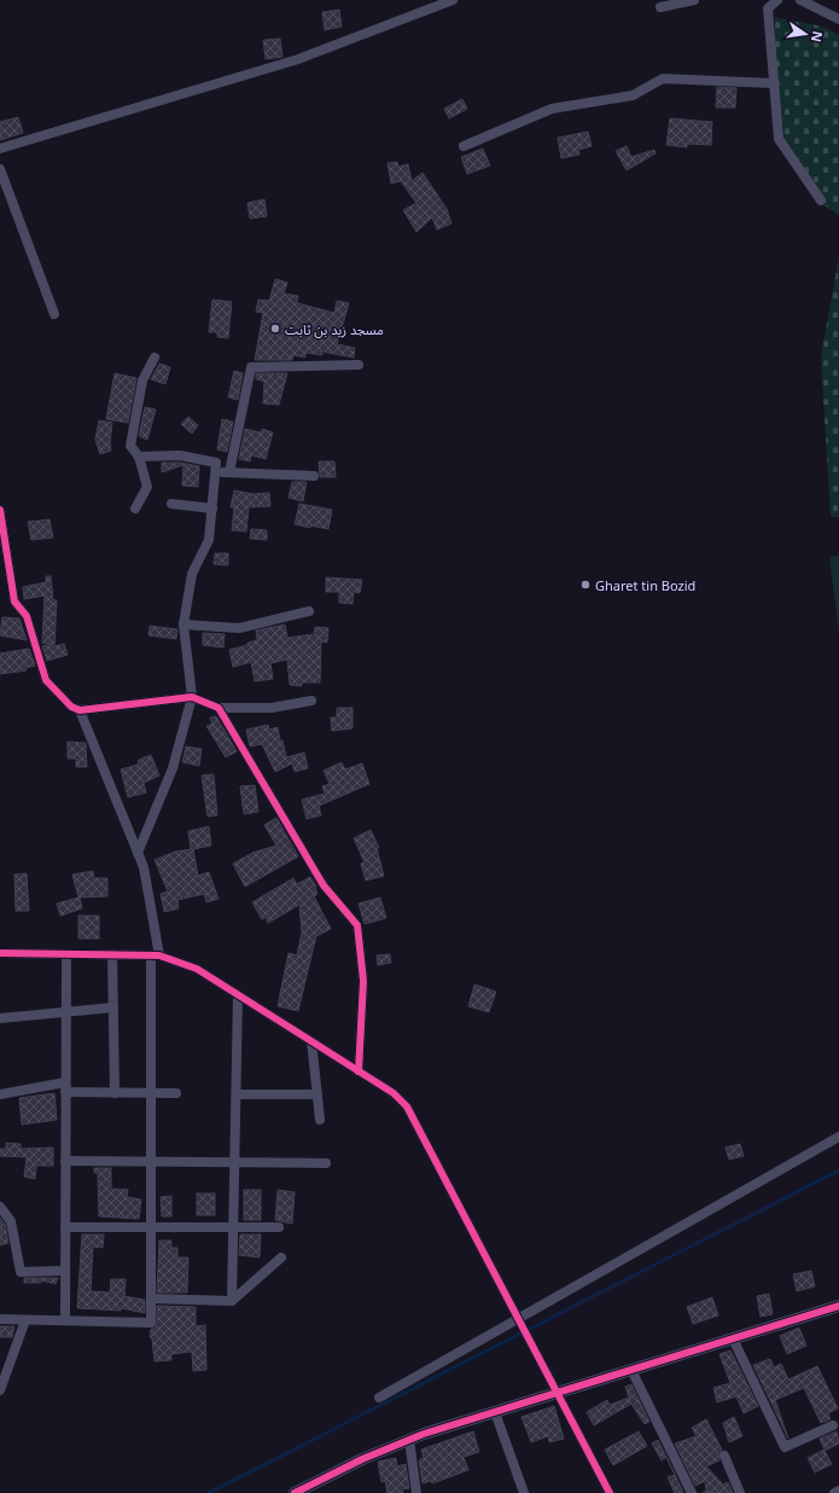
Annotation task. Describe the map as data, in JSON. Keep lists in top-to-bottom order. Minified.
{"places":["مسجد زيد بن ثابت","Gharet tin Bozid"],"north":"right"}
